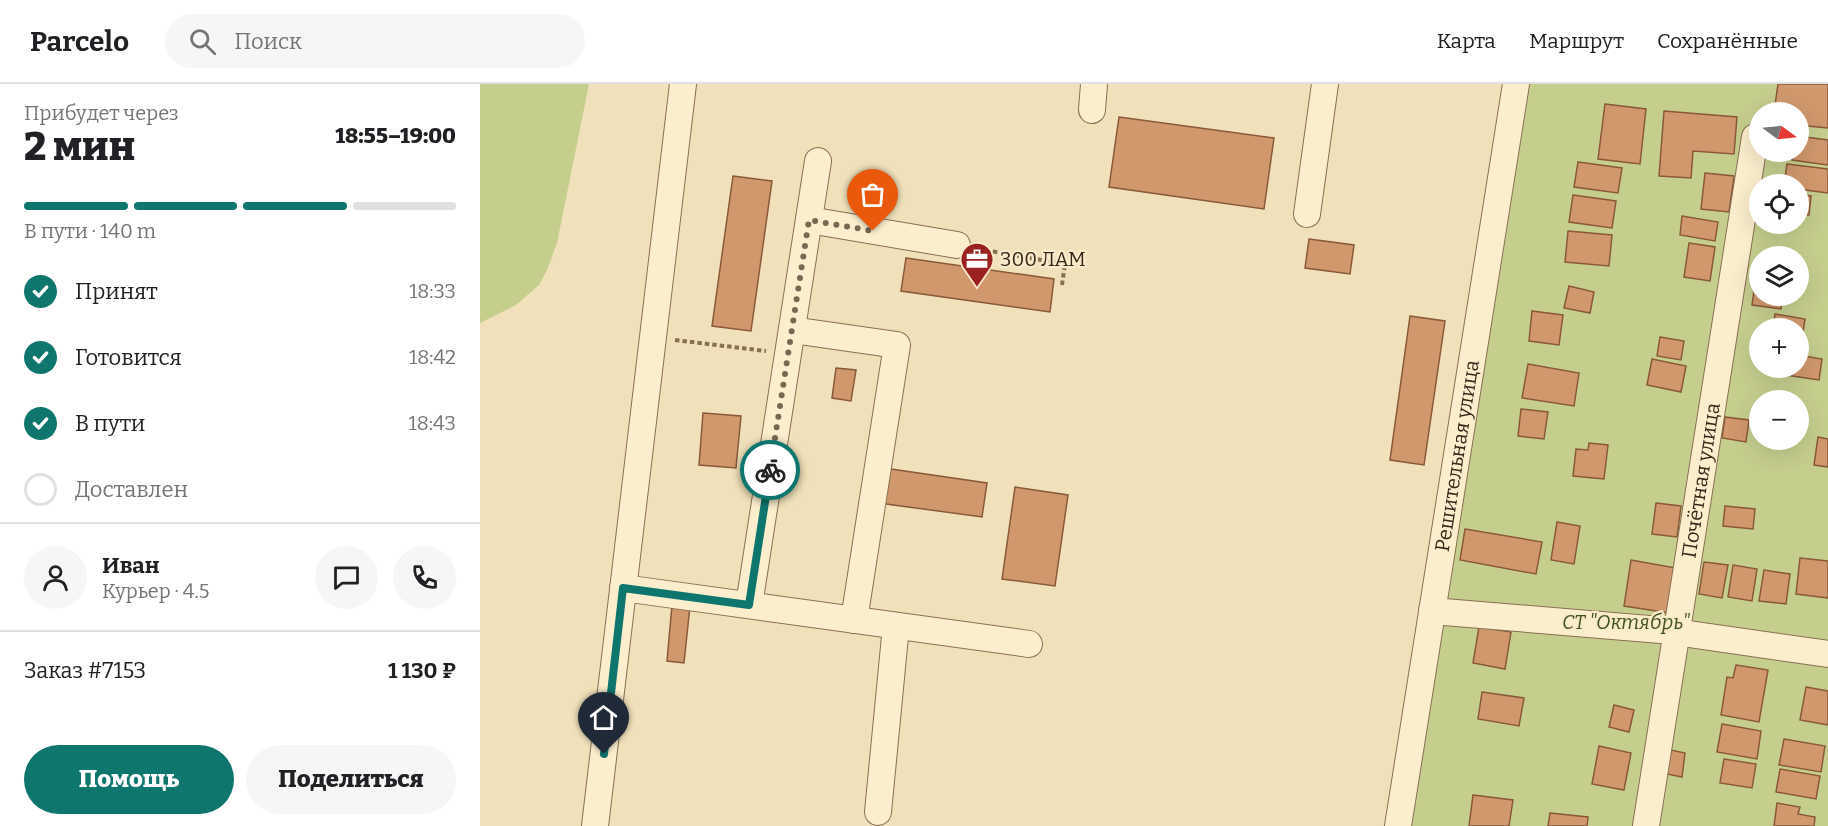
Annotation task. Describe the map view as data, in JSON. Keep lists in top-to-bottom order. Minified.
{"streets":{"lane":["Решительная улица","Почётная улица"]},"parks":["СТ \"Октябрь\""],"places":{"office":["300 ЛАМ"]},"north":"right","page":{"header":"Parcelo","search":"Поиск","nav":["Карта","Маршрут","Сохранённые"],"heading":["2 мин","Прибудет через","18:55–19:00"],"panel":["Иван","Курьер · 4.5","Заказ #7153","1 130 ₽"],"map_buttons":["+","−"],"bar":"В пути · 140 m","list":[["Принят","18:33"],["Готовится","18:42"],["В пути","18:43"],"Доставлен"],"buttons":["Помощь","Поделиться"]}}
